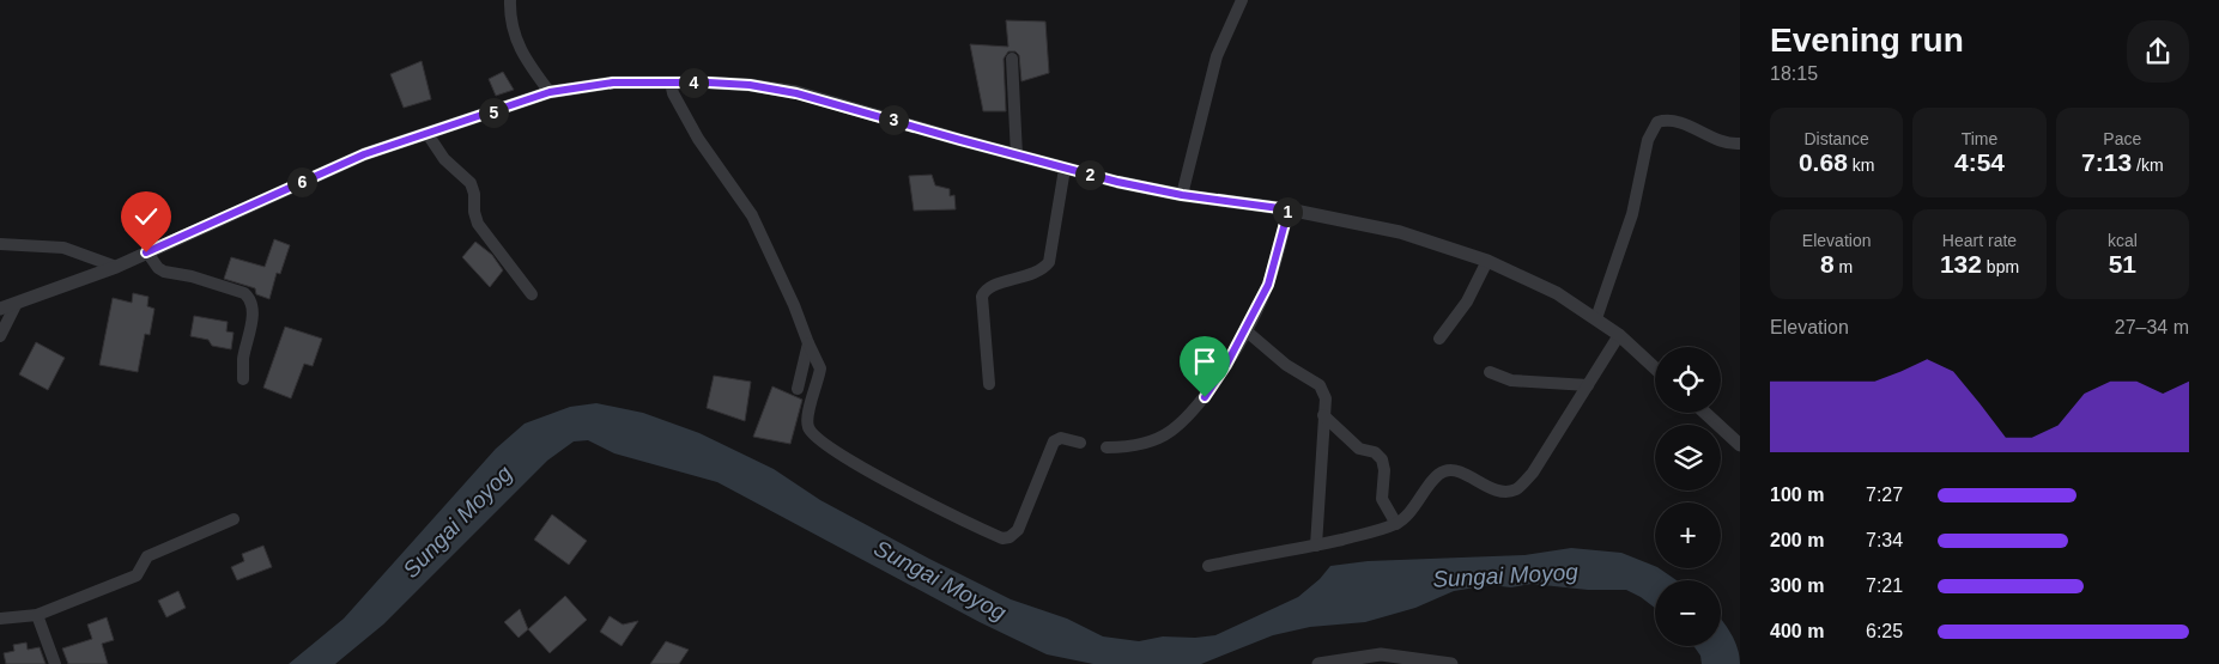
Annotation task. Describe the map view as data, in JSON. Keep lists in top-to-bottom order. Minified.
{"water":["Sungai Moyog"],"page":{"heading":["Evening run","18:15"],"pins":["4","5","3","2","6","1"],"stats":[["Distance","0.68 km"],["Time","4:54"],["Pace","7:13 /km"],["Elevation","8 m"],["Heart rate","132 bpm"],["kcal","51"]],"chart":["Elevation","27–34 m"],"map_buttons":["+","−"],"list":[{"name":"100 m","note":"7:27"},{"name":"200 m","note":"7:34"},{"name":"300 m","note":"7:21"},{"name":"400 m","note":"6:25"}]}}
